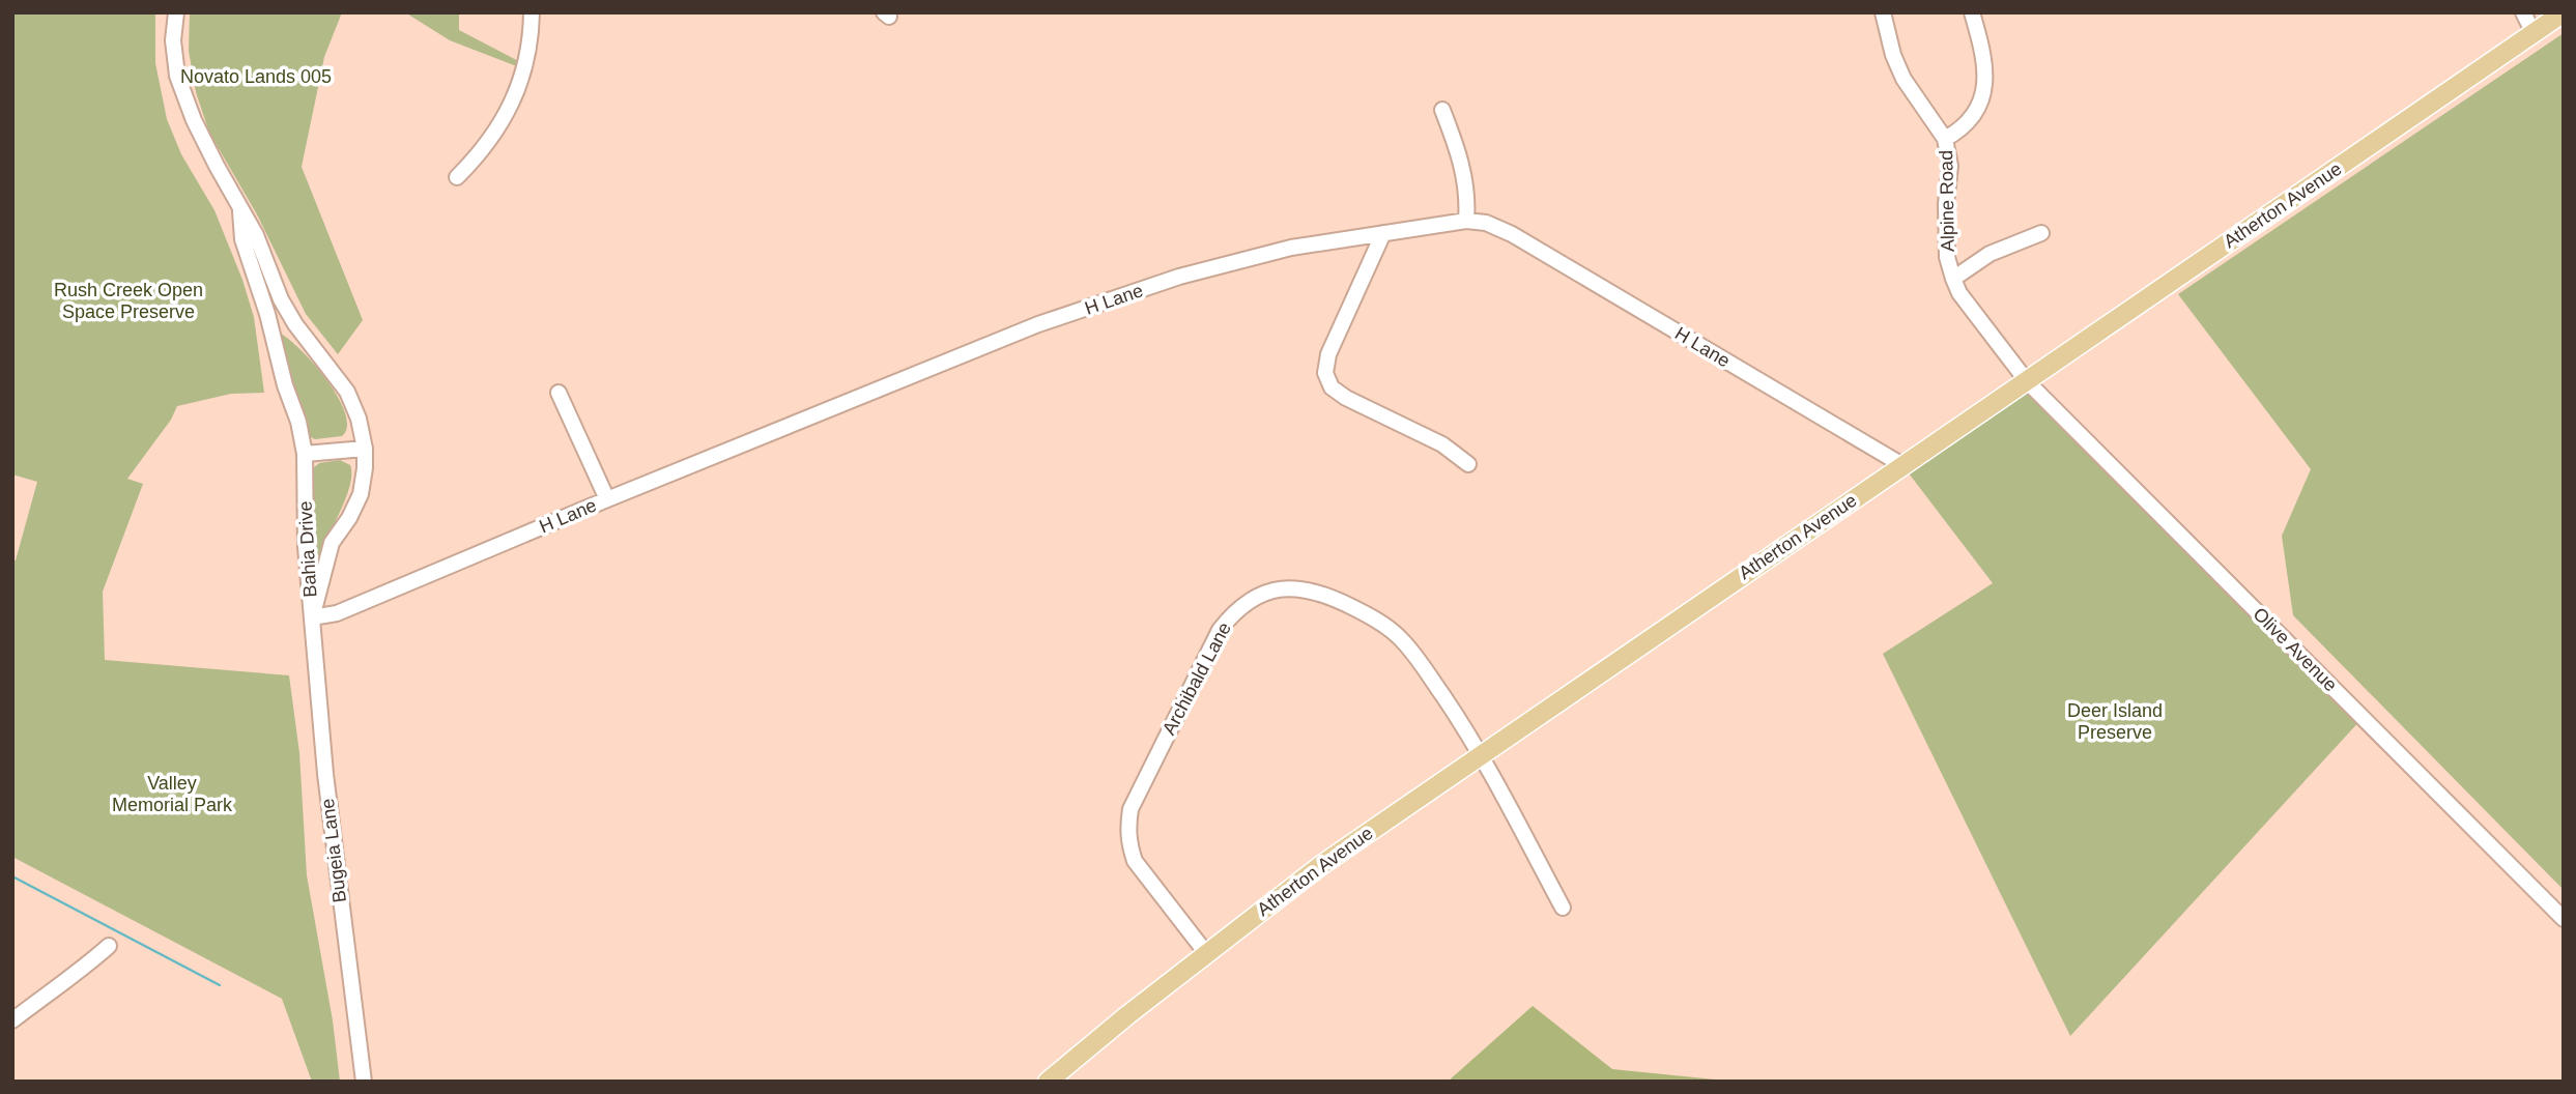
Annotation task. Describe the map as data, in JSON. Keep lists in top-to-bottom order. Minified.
{"streets":{"main road":["Atherton Avenue"],"street":["Alpine Road","H Lane","Bahia Drive","Olive Avenue","Archibald Lane","Bugeia Lane"]},"crossings":[["Alpine Road","Atherton Avenue"],["Alpine Road","Olive Avenue"],["Atherton Avenue","H Lane"],["Atherton Avenue","Olive Avenue"],["Atherton Avenue","Archibald Lane"],["H Lane","Bahia Drive"],["H Lane","Bugeia Lane"],["Bahia Drive","Bugeia Lane"]],"parks":["Novato Lands 005","Rush Creek Open Space Preserve","Deer Island Preserve","Valley Memorial Park"]}
